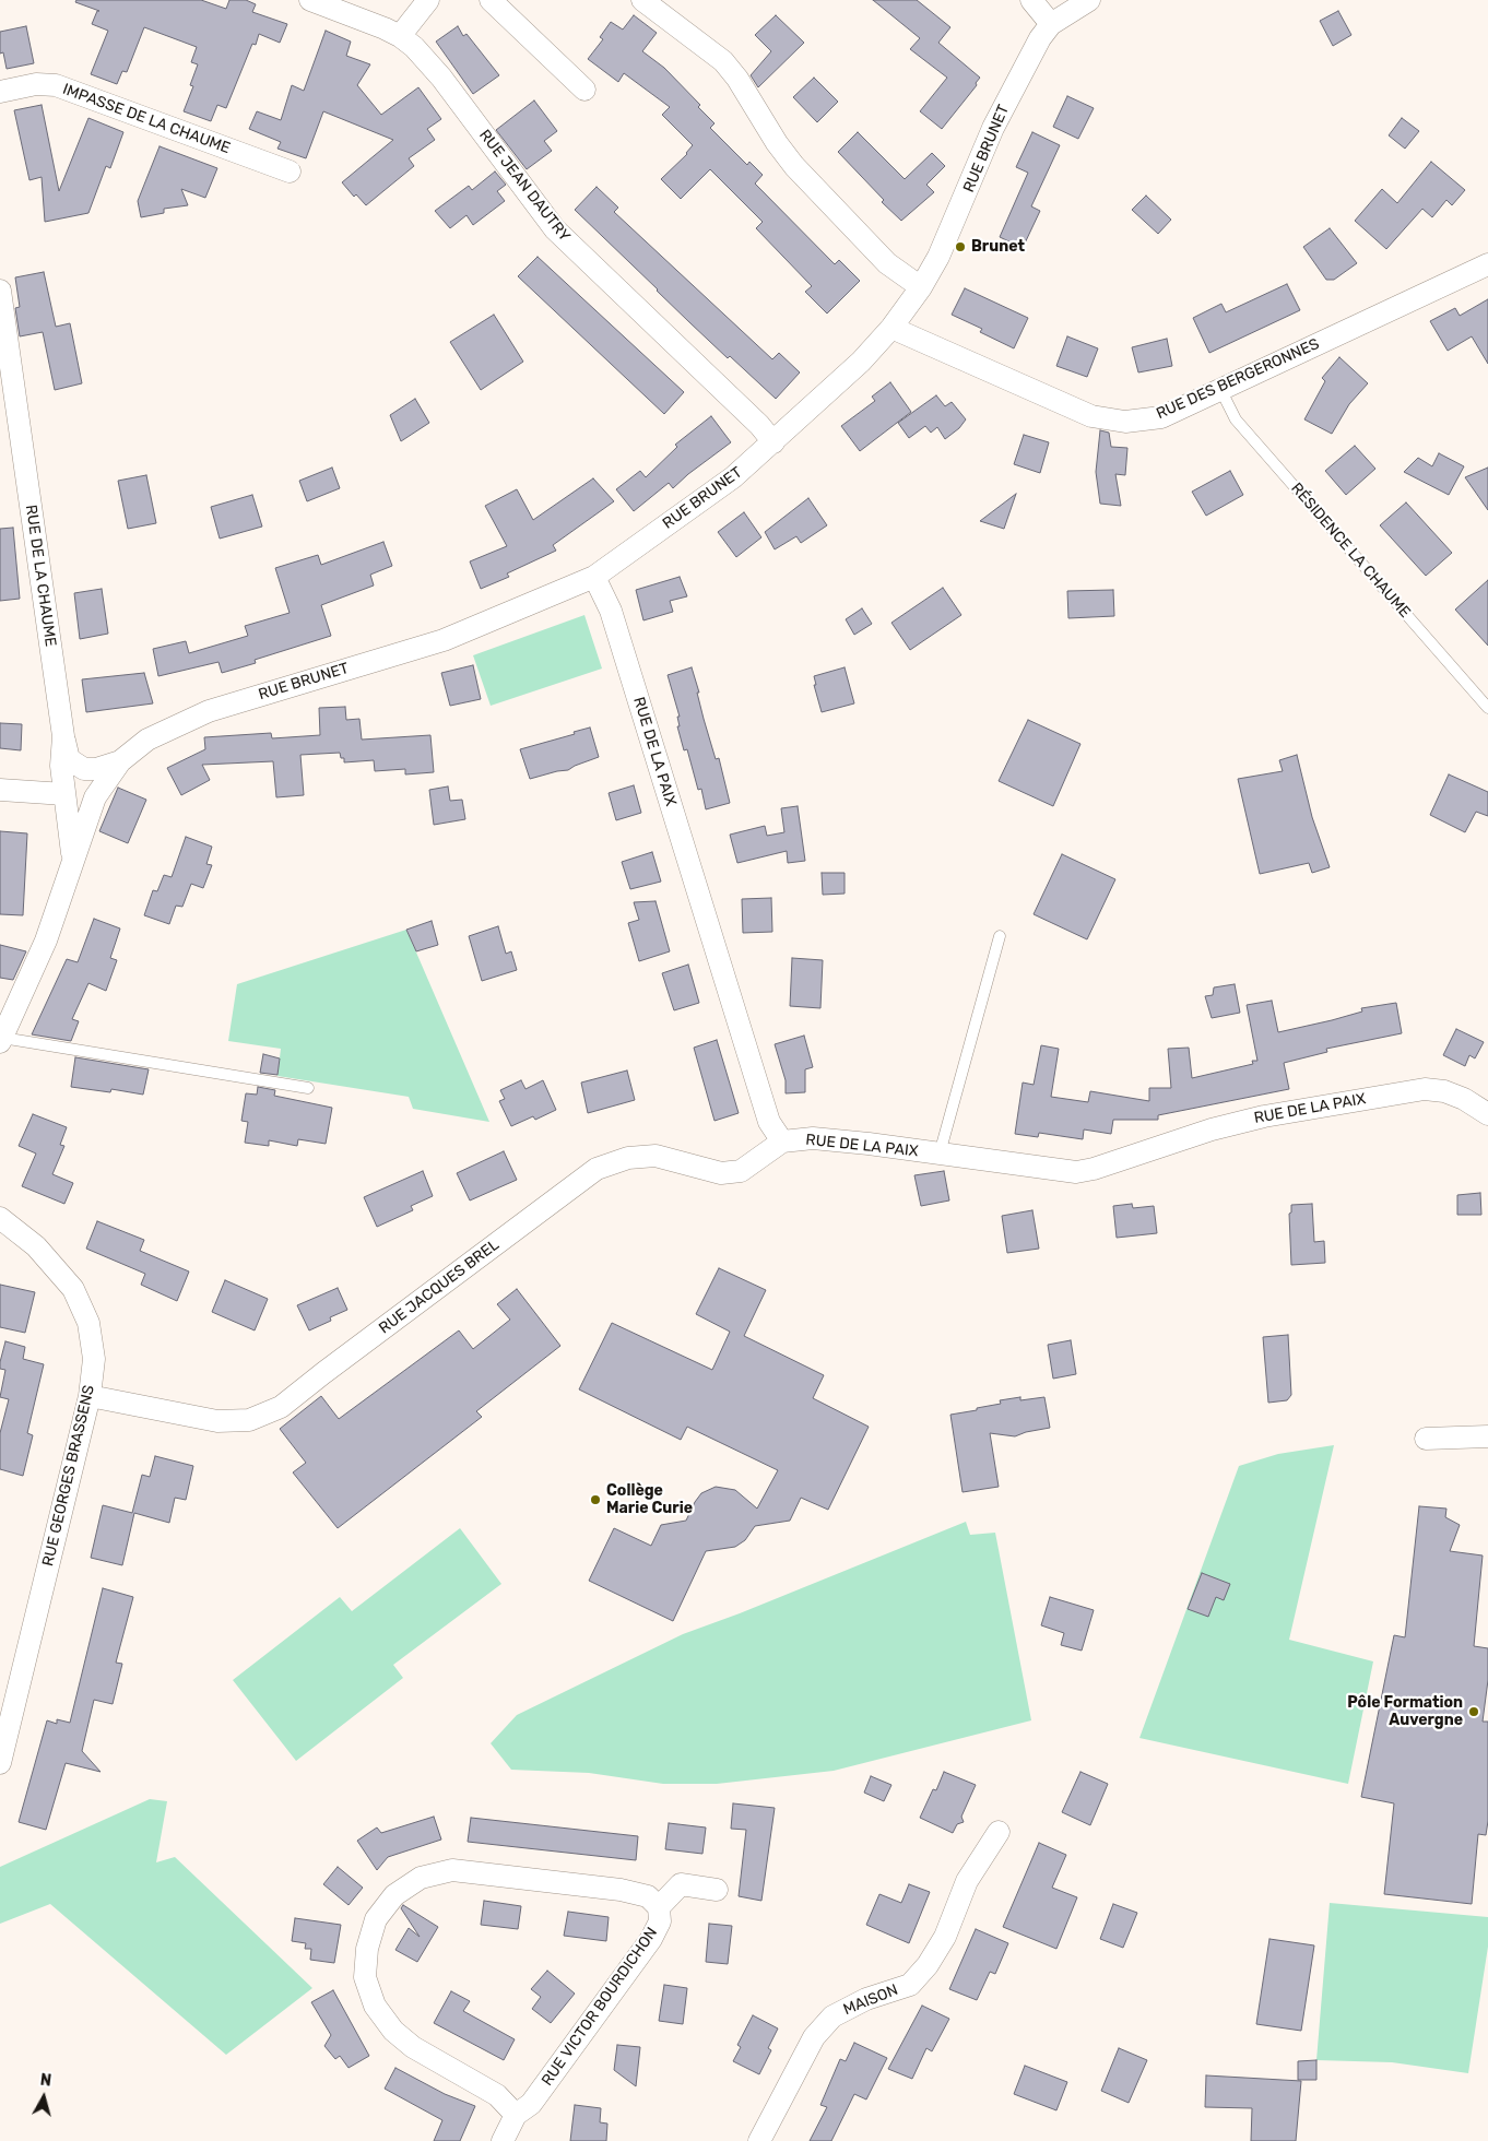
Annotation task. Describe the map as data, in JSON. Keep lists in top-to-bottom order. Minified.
{"streets":{"street":["IMPASSE DE LA CHAUME","RUE BRUNET","RUE JEAN DAUTRY","RUE DES BERGERONNES","RUE DE LA CHAUME","RUE DE LA PAIX","RUE JACQUES BREL","RUE GEORGES BRASSENS","MAISON","RUE VICTOR BOURDICHON"],"lane":["RÉSIDENCE LA CHAUME"]},"crossings":[["RUE BRUNET","RUE JEAN DAUTRY"],["RUE BRUNET","RUE DES BERGERONNES"],["RUE BRUNET","RUE DE LA CHAUME"],["RUE BRUNET","RUE DE LA PAIX"],["RUE DES BERGERONNES","RÉSIDENCE LA CHAUME"],["RUE DE LA PAIX","RUE JACQUES BREL"],["RUE JACQUES BREL","RUE GEORGES BRASSENS"]],"places":["Brunet","Collège Marie Curie","Pôle Formation Auvergne"],"north":"top"}
